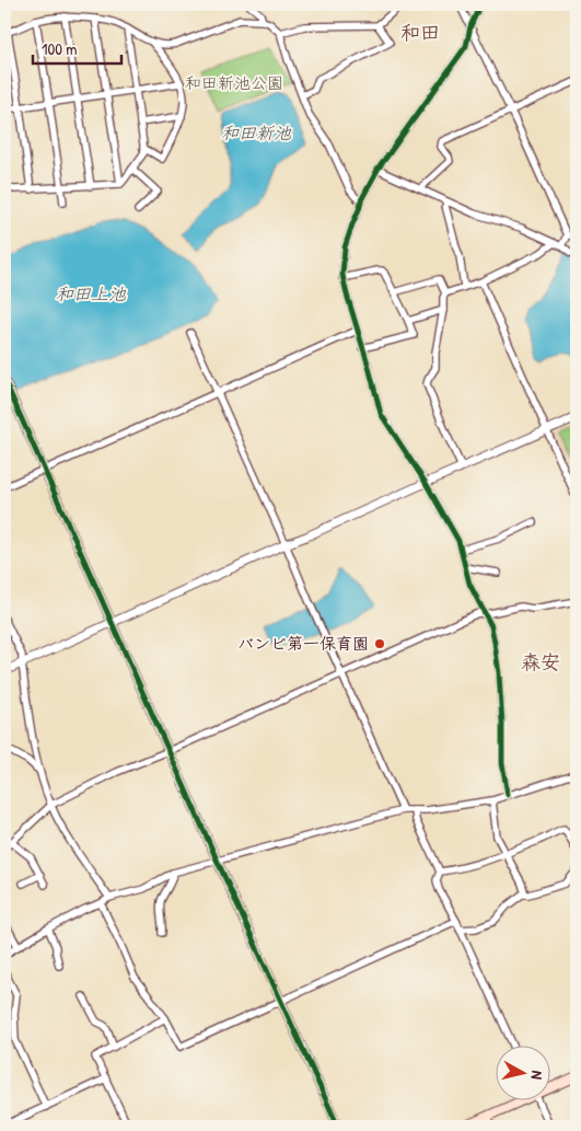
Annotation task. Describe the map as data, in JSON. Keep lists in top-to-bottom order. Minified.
{"districts":["和田","森安"],"water":["和田新池","和田上池"],"parks":["和田新池公園"],"places":["バンビ第一保育園"],"scale_bar":"100 m","north":"right"}
